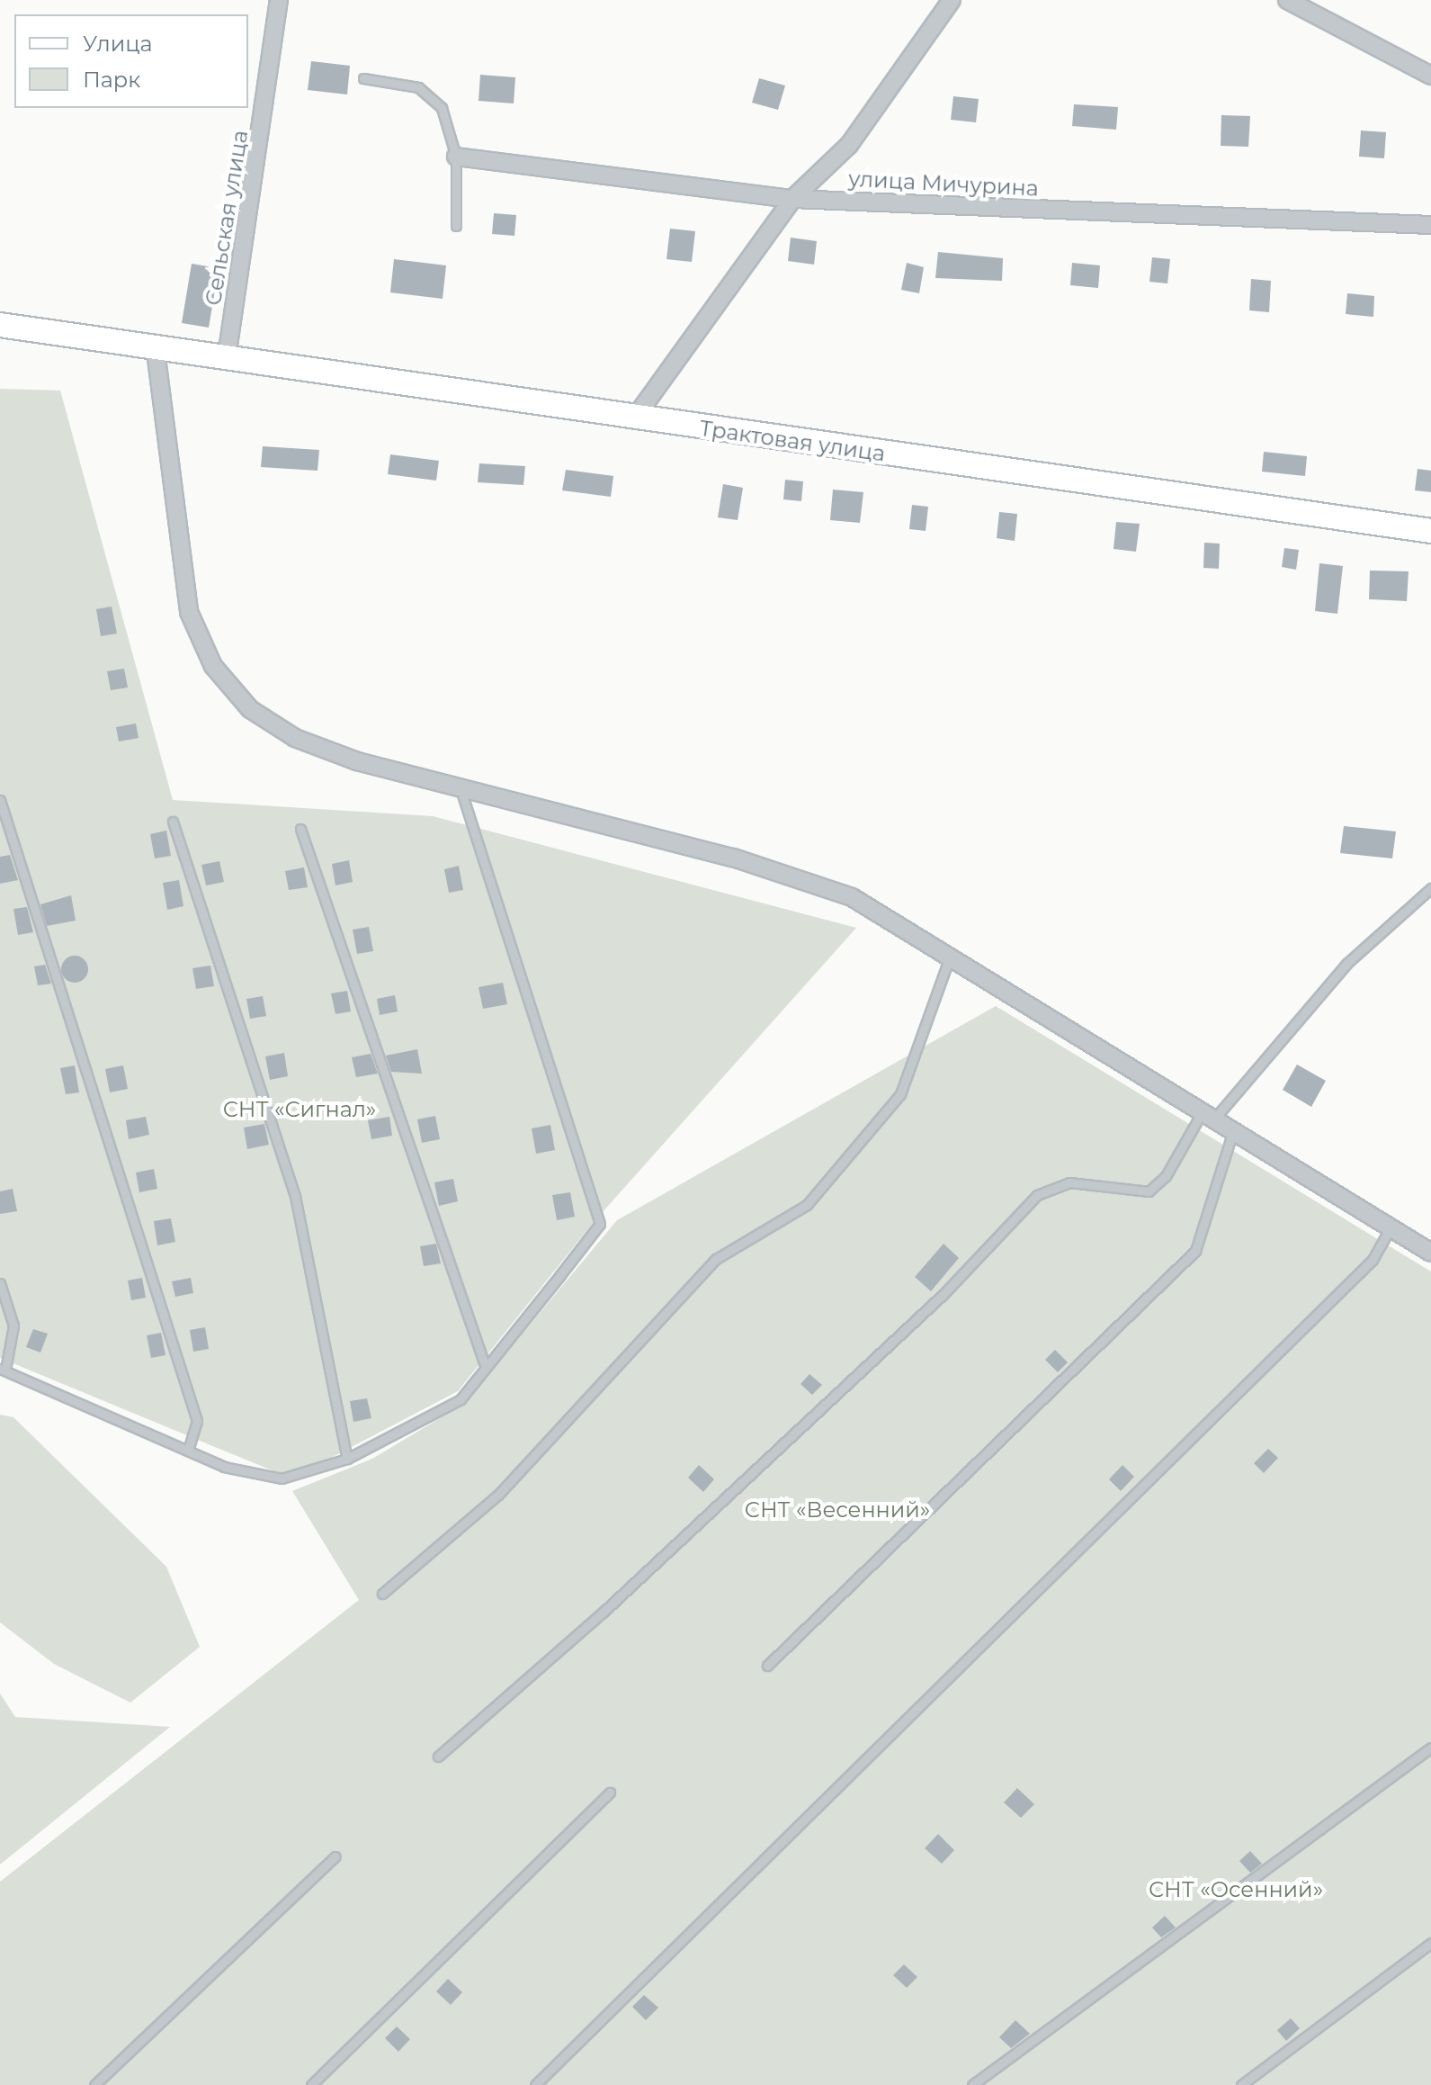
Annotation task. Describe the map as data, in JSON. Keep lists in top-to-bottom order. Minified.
{"streets":{"main road":["Трактовая улица"],"street":["улица Мичурина","Сельская улица"]},"crossings":[["Сельская улица","Трактовая улица"]],"parks":["СНТ «Сигнал»","СНТ «Весенний»","СНТ «Осенний»"],"legend":["Улица","Парк"]}
